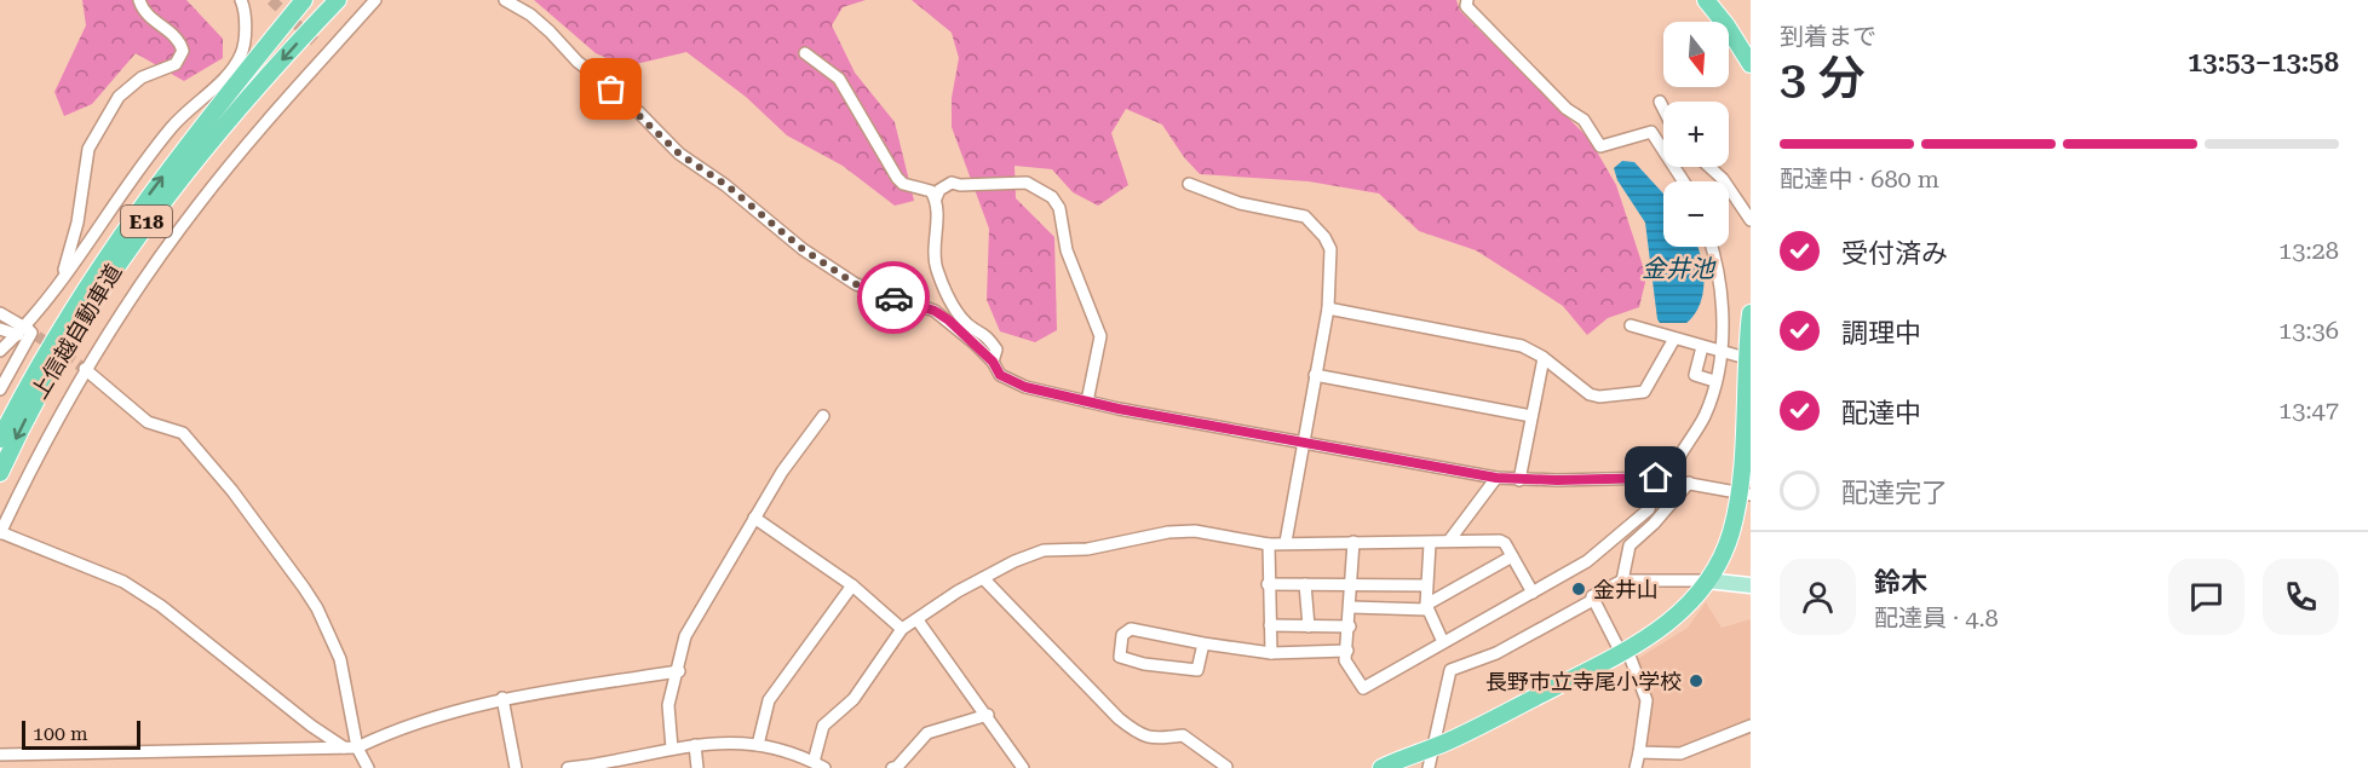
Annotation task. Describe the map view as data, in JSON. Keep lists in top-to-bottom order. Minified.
{"streets":{"highway":["E18","上信越自動車道"]},"water":["金井池"],"places":["金井山","長野市立寺尾小学校"],"scale_bar":"100 m","north":"bottom","page":{"heading":["3 分","到着まで","13:53–13:58"],"panel":["鈴木","配達員 · 4.8"],"map_buttons":["+","−"],"bar":"配達中 · 680 m","list":[["受付済み","13:28"],["調理中","13:36"],["配達中","13:47"],"配達完了"],"scale":"100 m"}}
